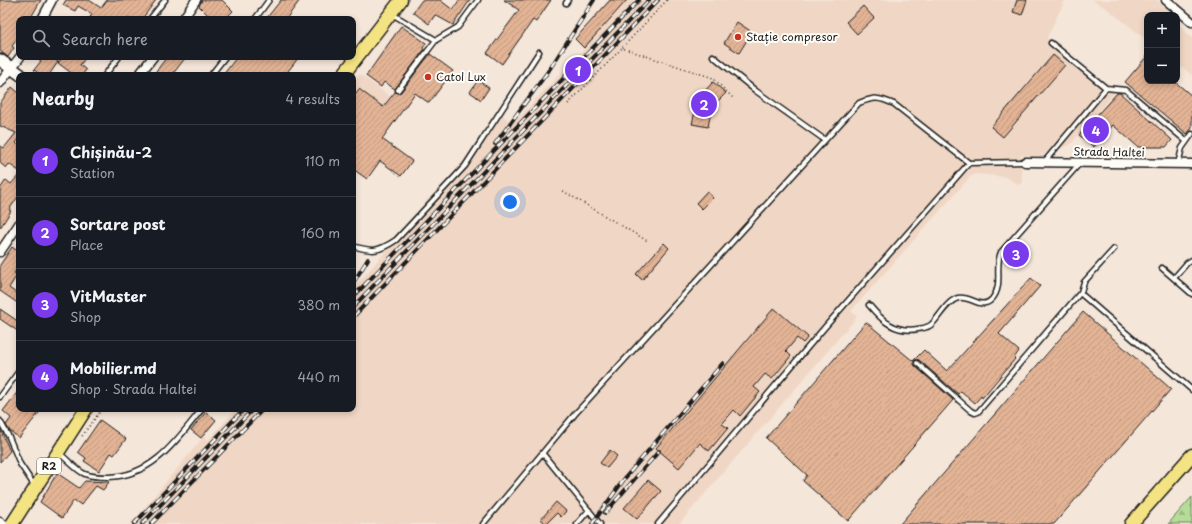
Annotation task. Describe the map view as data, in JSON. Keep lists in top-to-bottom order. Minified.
{"streets":{"main road":["R2"],"street":["Strada Haltei"]},"places":["Stație compresor","Catol Lux"],"page":{"map_buttons":["+","−"],"search":"Search here","pins":["1","2","4","3"],"heading":["Nearby","4 results"],"list":[{"mark":"1","name":"Chișinău-2","note":"Station","value":"110 m"},{"mark":"2","name":"Sortare post","note":"Place","value":"160 m"},{"mark":"3","name":"VitMaster","note":"Shop","value":"380 m"},{"mark":"4","name":"Mobilier.md","note":"Shop · Strada Haltei","value":"440 m"}]}}
